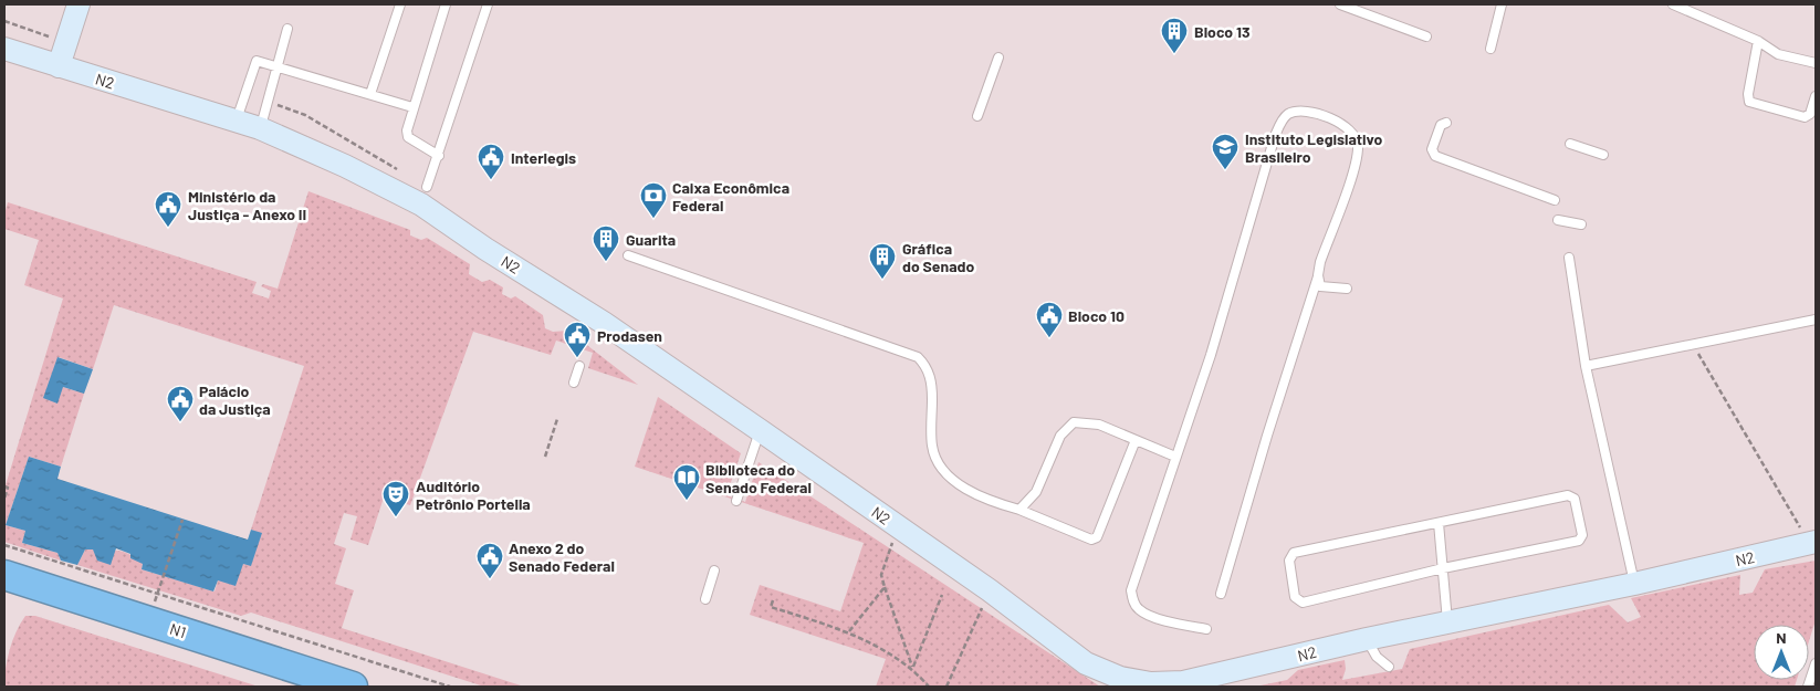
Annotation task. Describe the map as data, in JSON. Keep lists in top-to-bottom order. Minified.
{"streets":{"highway":["N1"],"main road":["N2"]},"places":{"building":["Bloco 13","Guarita","Gráfica do Senado"],"school or university":["Instituto Legislativo Brasileiro"],"public building":["Interlegis","Ministério da Justiça - Anexo II","Bloco 10","Prodasen","Palácio da Justiça","Anexo 2 do Senado Federal"],"bank":["Caixa Econômica Federal"],"library":["Biblioteca do Senado Federal"],"theatre":["Auditório Petrônio Portella"]},"north":"top"}
